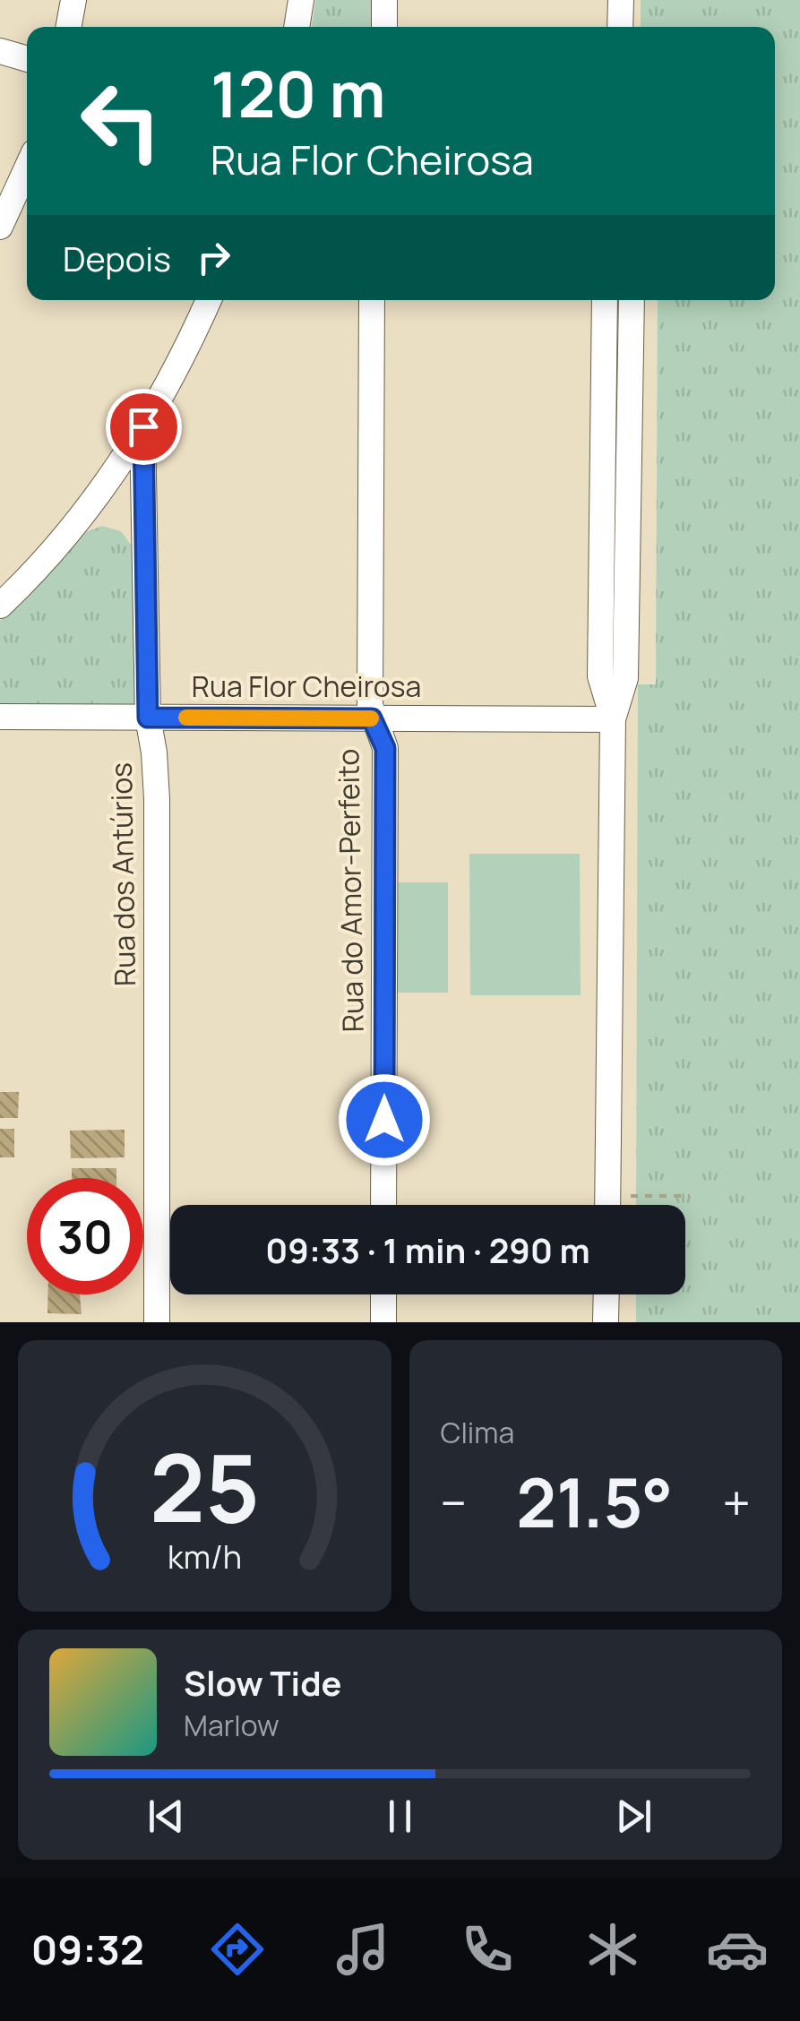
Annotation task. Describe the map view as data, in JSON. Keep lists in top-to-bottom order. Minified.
{"streets":{"street":["Rua Flor Cheirosa","Rua dos Antúrios","Rua do Amor-Perfeito"]},"crossings":[["Rua Flor Cheirosa","Rua dos Antúrios"],["Rua Flor Cheirosa","Rua do Amor-Perfeito"]],"page":{"turn":["120 m","Rua Flor Cheirosa"],"then":"Depois","limit":"30","trip":"09:33 · 1 min · 290 m","tile":"Clima","heat":["−","21.5°","+"],"song":["Slow Tide","Marlow"],"tabs":"09:32","gauge":["25","km/h"]}}
